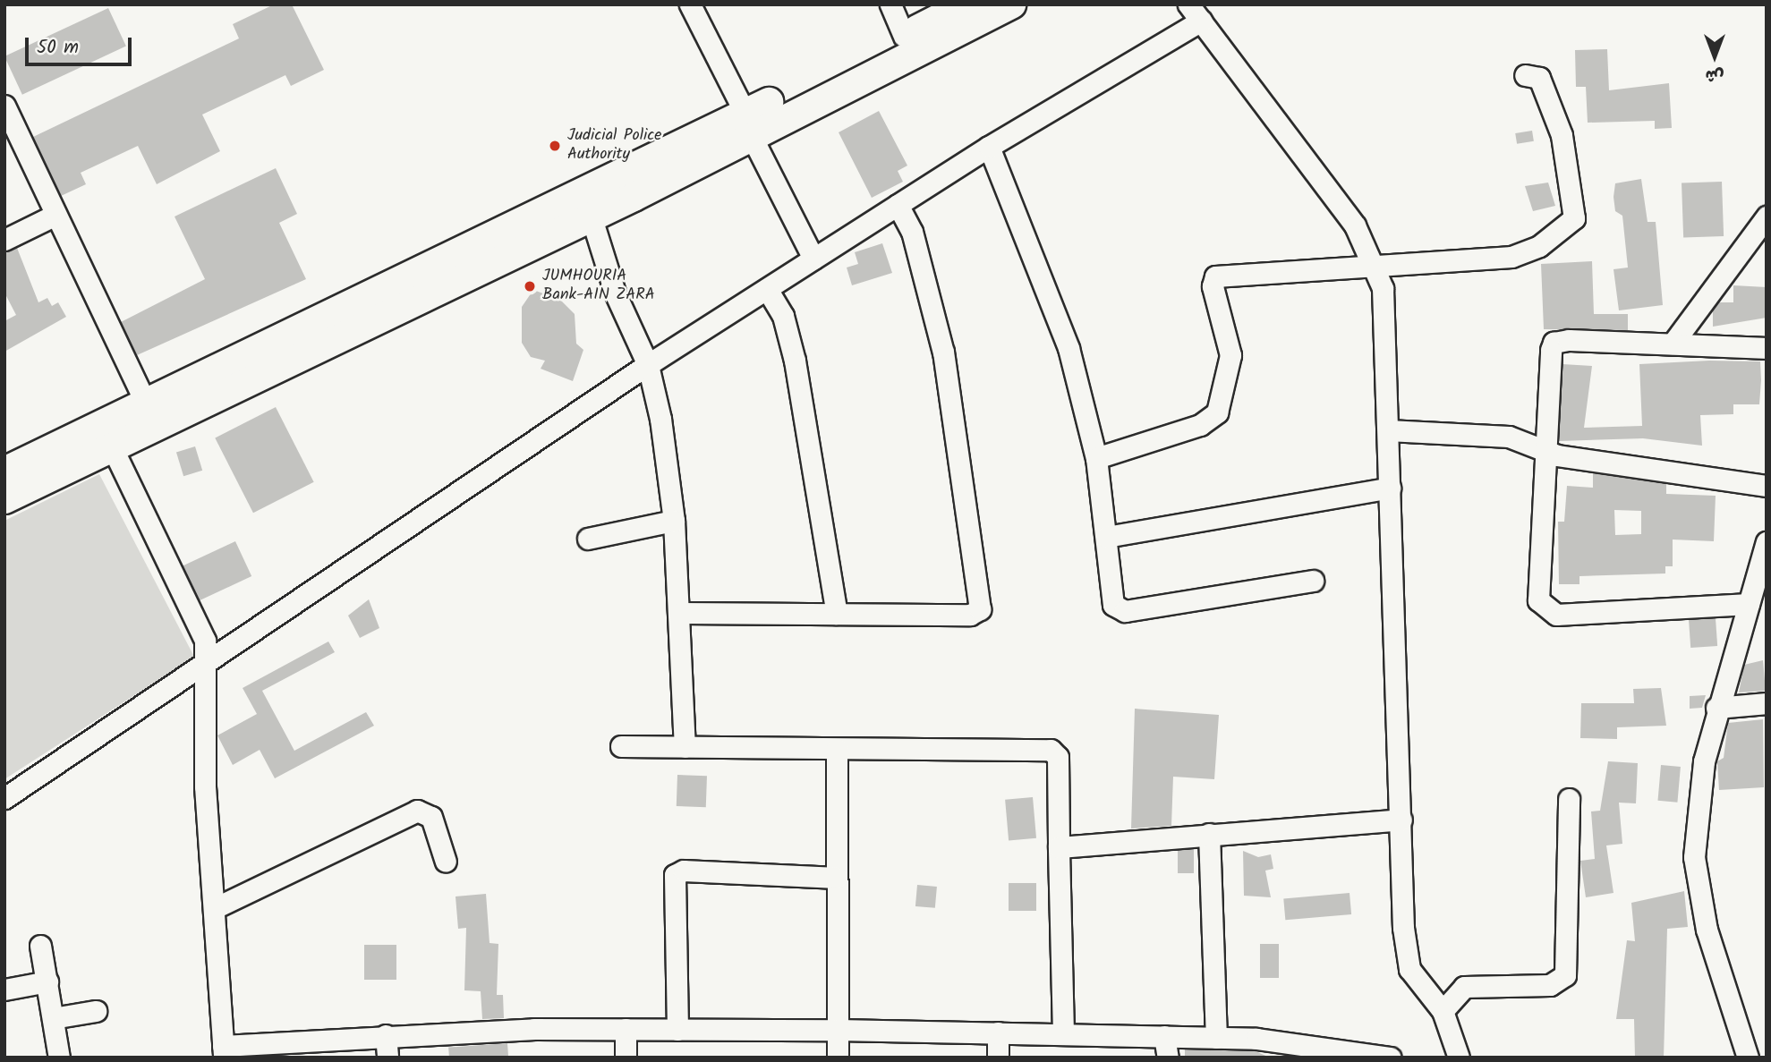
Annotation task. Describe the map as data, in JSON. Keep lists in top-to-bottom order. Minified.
{"places":["Judicial Police Authority","JUMHOURIA Bank-AIN ZARA"],"scale_bar":"50 m","north":"bottom"}
